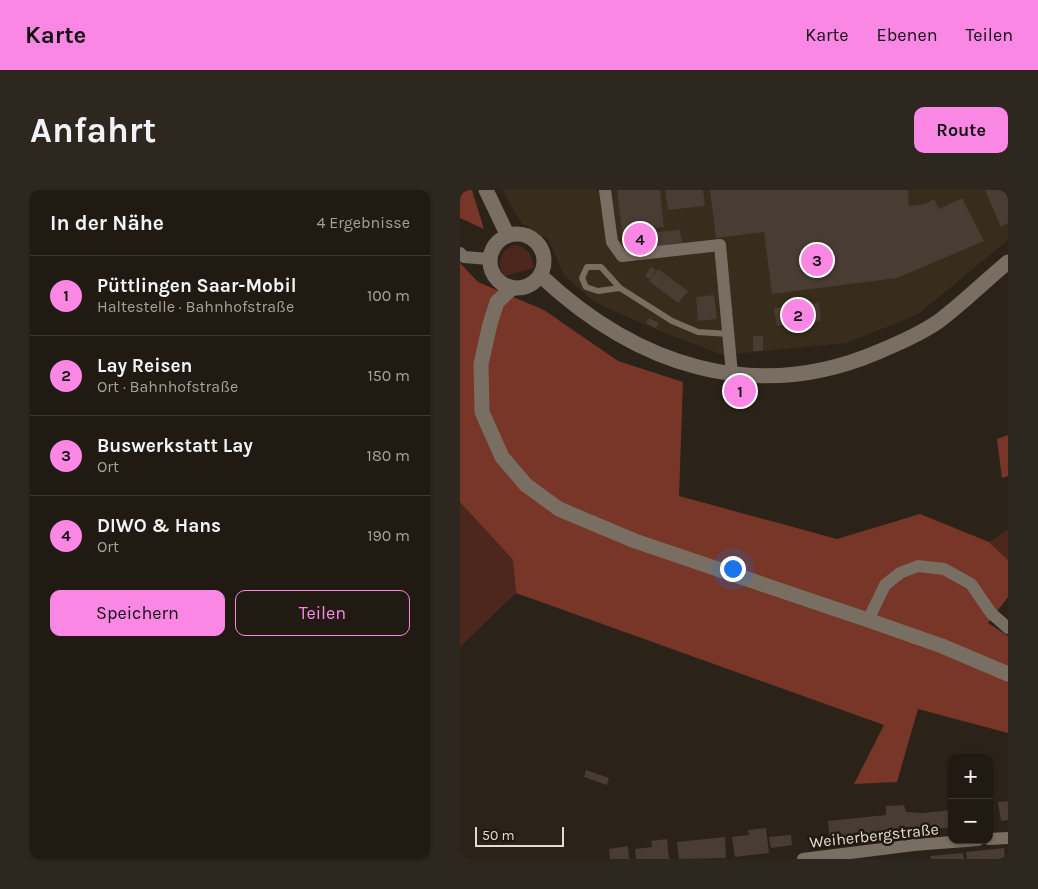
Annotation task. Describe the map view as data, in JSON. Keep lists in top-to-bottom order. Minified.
{"streets":{"street":["Weiherbergstraße"]},"scale_bar":"50 m","page":{"header":"Karte","nav":["Karte","Ebenen","Teilen"],"buttons":["Route",["Speichern","Teilen"]],"title":"Anfahrt","heading":["In der Nähe","4 Ergebnisse"],"pins":["4","3","2","1"],"list":[{"mark":"1","name":"Püttlingen Saar-Mobil","note":"Haltestelle · Bahnhofstraße","value":"100 m"},{"mark":"2","name":"Lay Reisen","note":"Ort · Bahnhofstraße","value":"150 m"},{"mark":"3","name":"Buswerkstatt Lay","note":"Ort","value":"180 m"},{"mark":"4","name":"DIWO & Hans","note":"Ort","value":"190 m"}],"map_buttons":["+","−"],"scale":"50 m"}}
